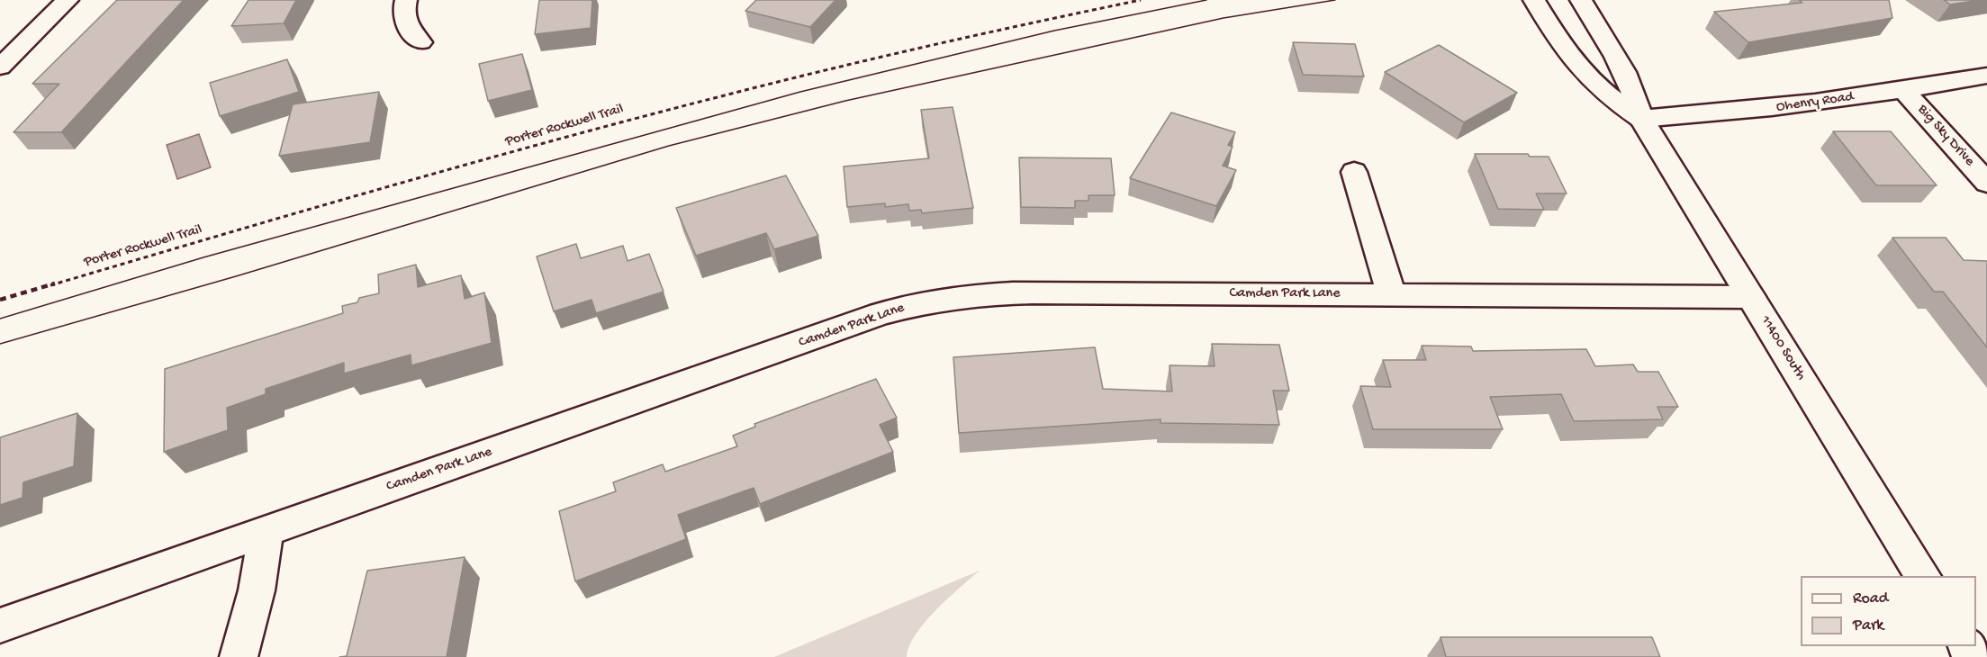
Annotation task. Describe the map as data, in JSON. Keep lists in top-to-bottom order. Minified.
{"streets":{"street":["Ohenry Road","Big Sky Drive","Camden Park Lane","11400 South"],"path":["Porter Rockwell Trail"]},"crossings":[["Ohenry Road","Big Sky Drive"],["Ohenry Road","11400 South"],["Camden Park Lane","11400 South"]],"legend":["Road","Park"]}
